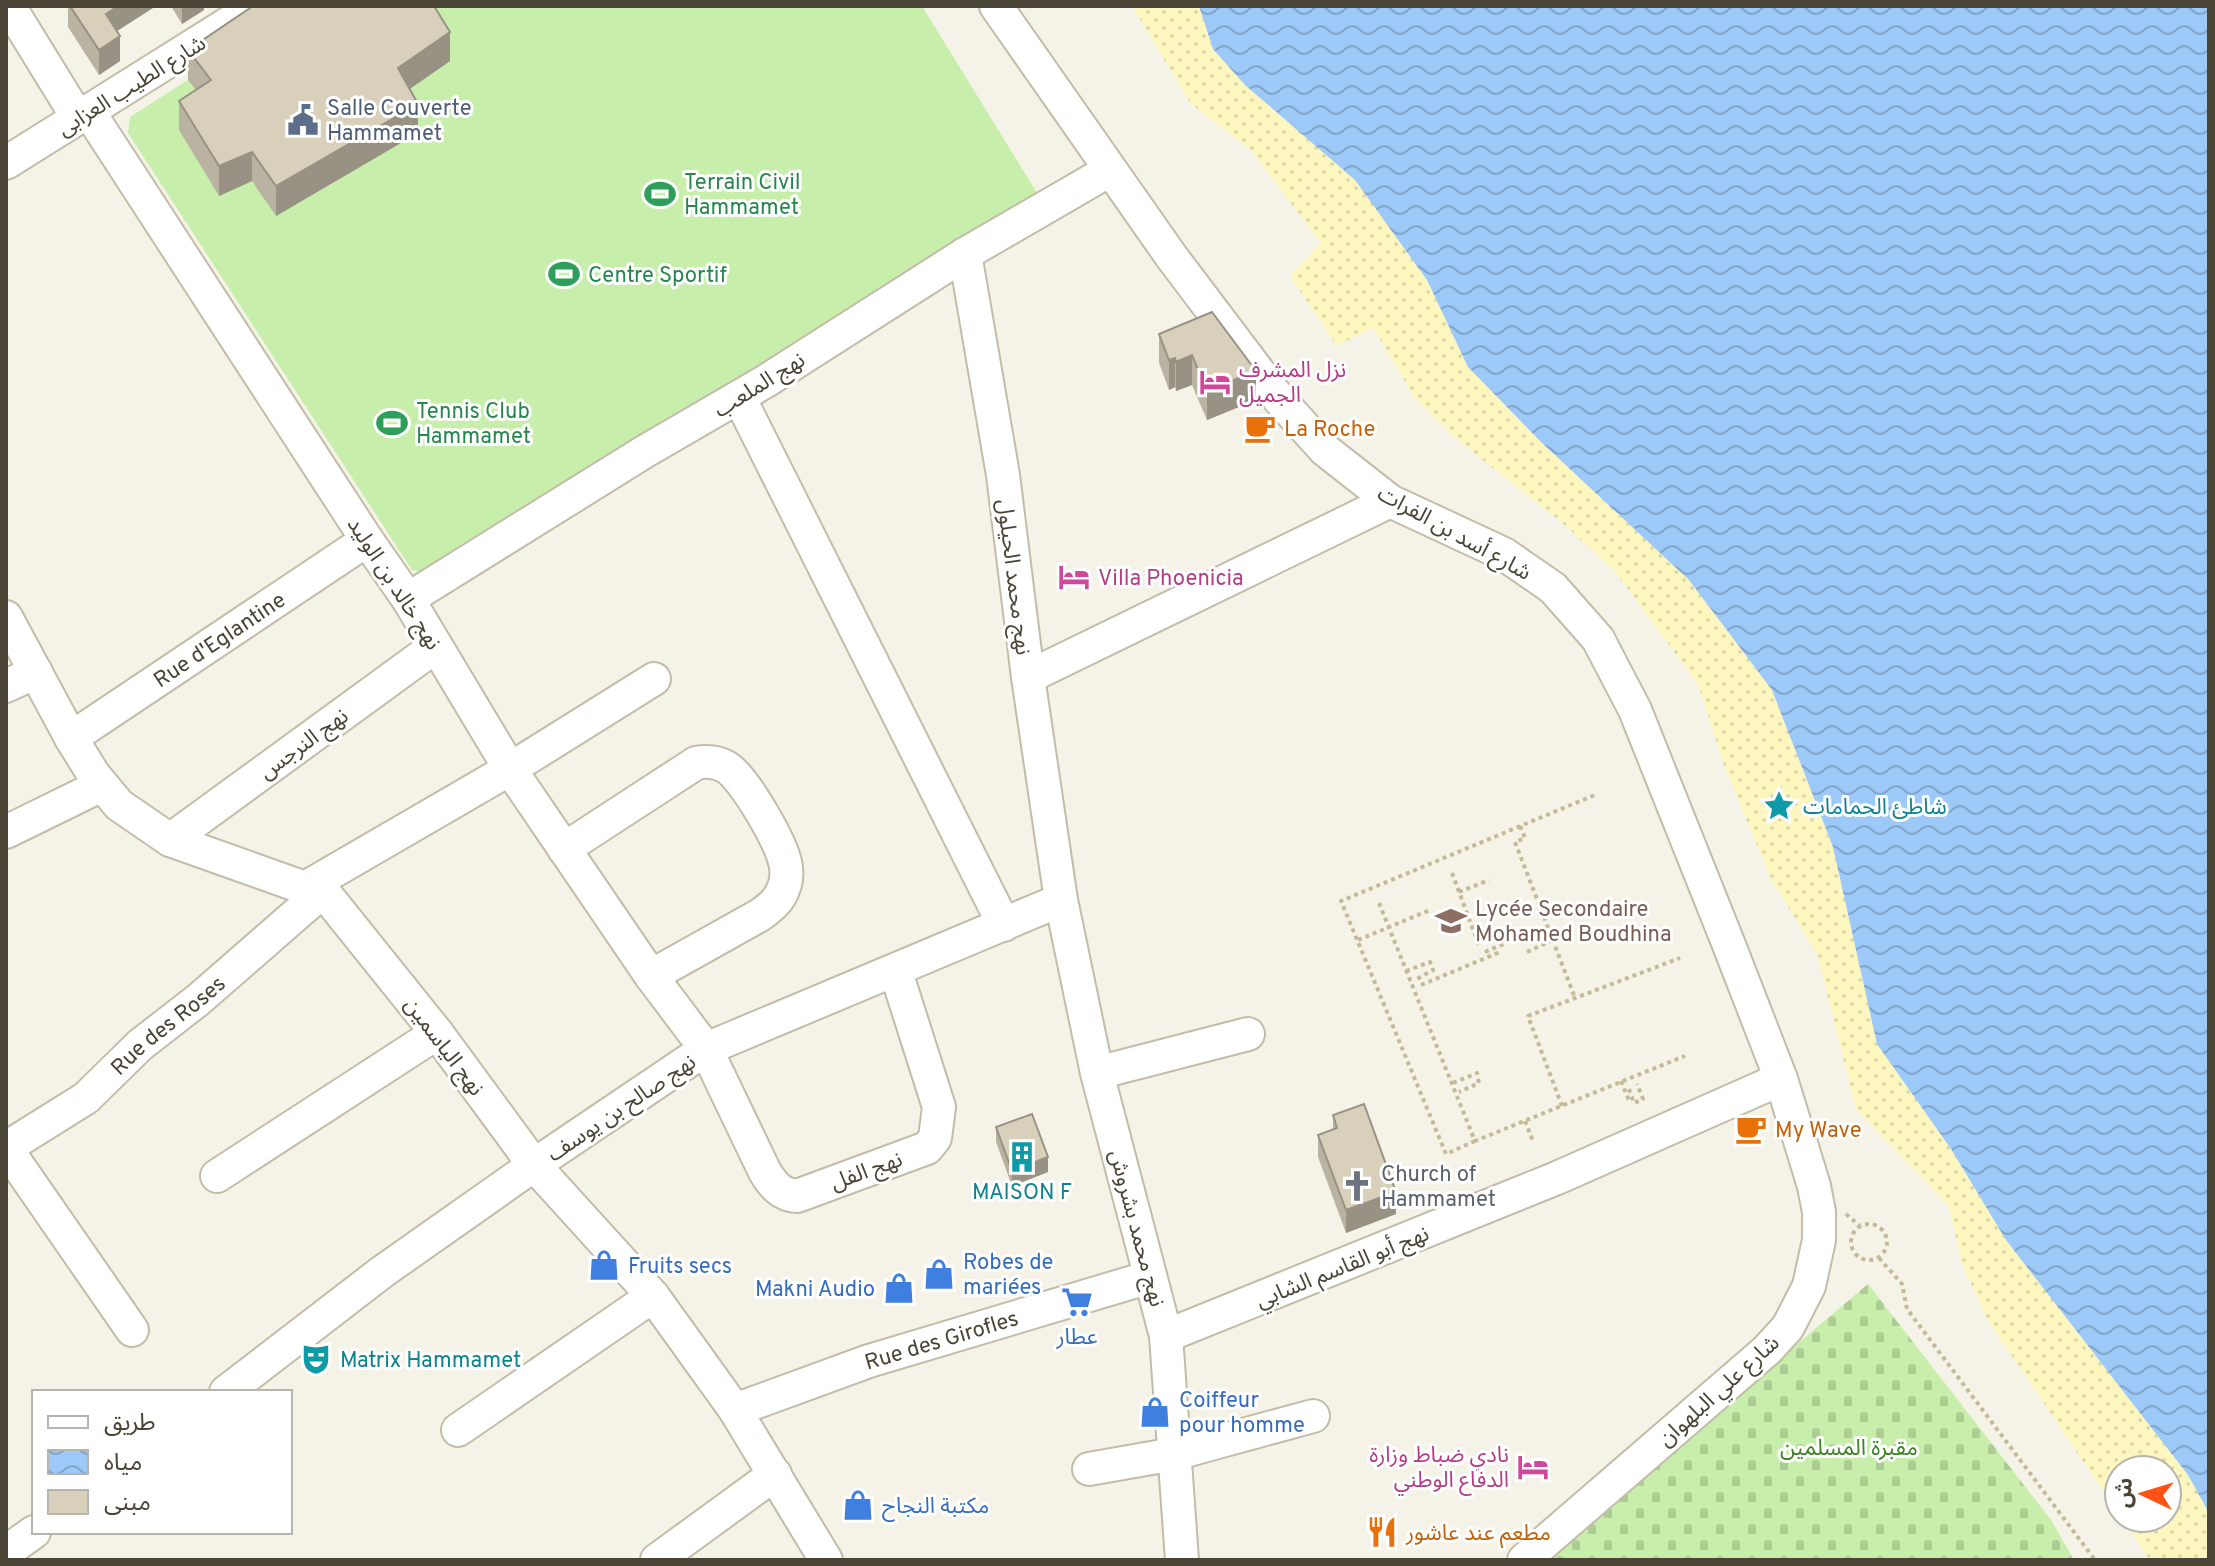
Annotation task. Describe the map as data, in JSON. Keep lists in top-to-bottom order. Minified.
{"streets":{"street":["شارع الطيب العزابى","نهج الملعب","شارع أسد بن الفرات","نهج محمد الحيلول","نهج خالد بن الوليد","Rue d'Eglantine","نهج النرجس","Rue des Roses","نهج الياسمين","نهج صالح بن يوسف","نهج الفل","نهج محمد بشروش","نهج أبو القاسم الشابي","Rue des Girofles","شارع علي البلهوان"]},"crossings":[["شارع الطيب العزابى","نهج خالد بن الوليد"],["نهج الملعب","شارع أسد بن الفرات"],["نهج الملعب","نهج محمد الحيلول"],["نهج الملعب","نهج خالد بن الوليد"],["شارع أسد بن الفرات","نهج أبو القاسم الشابي"],["شارع أسد بن الفرات","شارع علي البلهوان"],["نهج محمد الحيلول","نهج صالح بن يوسف"],["نهج محمد الحيلول","نهج محمد بشروش"],["نهج خالد بن الوليد","Rue d'Eglantine"],["نهج خالد بن الوليد","نهج النرجس"],["نهج خالد بن الوليد","Rue des Roses"],["نهج خالد بن الوليد","نهج صالح بن يوسف"],["نهج خالد بن الوليد","نهج الفل"],["Rue des Roses","نهج الياسمين"],["نهج الياسمين","نهج صالح بن يوسف"],["نهج الياسمين","Rue des Girofles"],["نهج صالح بن يوسف","نهج الفل"],["نهج صالح بن يوسف","نهج محمد بشروش"],["نهج محمد بشروش","نهج أبو القاسم الشابي"],["نهج محمد بشروش","Rue des Girofles"],["نهج أبو القاسم الشابي","شارع علي البلهوان"]],"parks":["مقبرة المسلمين"],"places":{"public building":["Salle Couverte Hammamet"],"sports":["Terrain Civil Hammamet","Centre Sportif","Tennis Club Hammamet"],"hotel":["نزل المشرف الجميل","Villa Phoenicia","نادي ضباط وزارة الدفاع الوطني"],"cafe":["La Roche","My Wave"],"place":["شاطئ الحمامات"],"school or university":["Lycée Secondaire Mohamed Boudhina"],"building":["MAISON F"],"church":["Church of Hammamet"],"shop":["Fruits secs","Robes de mariées","Makni Audio","Coiffeur pour homme","مكتبة النجاح"],"supermarket":["عطار"],"theatre":["Matrix Hammamet"],"restaurant":["مطعم عند عاشور"]},"legend":["طريق","مياه","مبنى"],"north":"left"}
